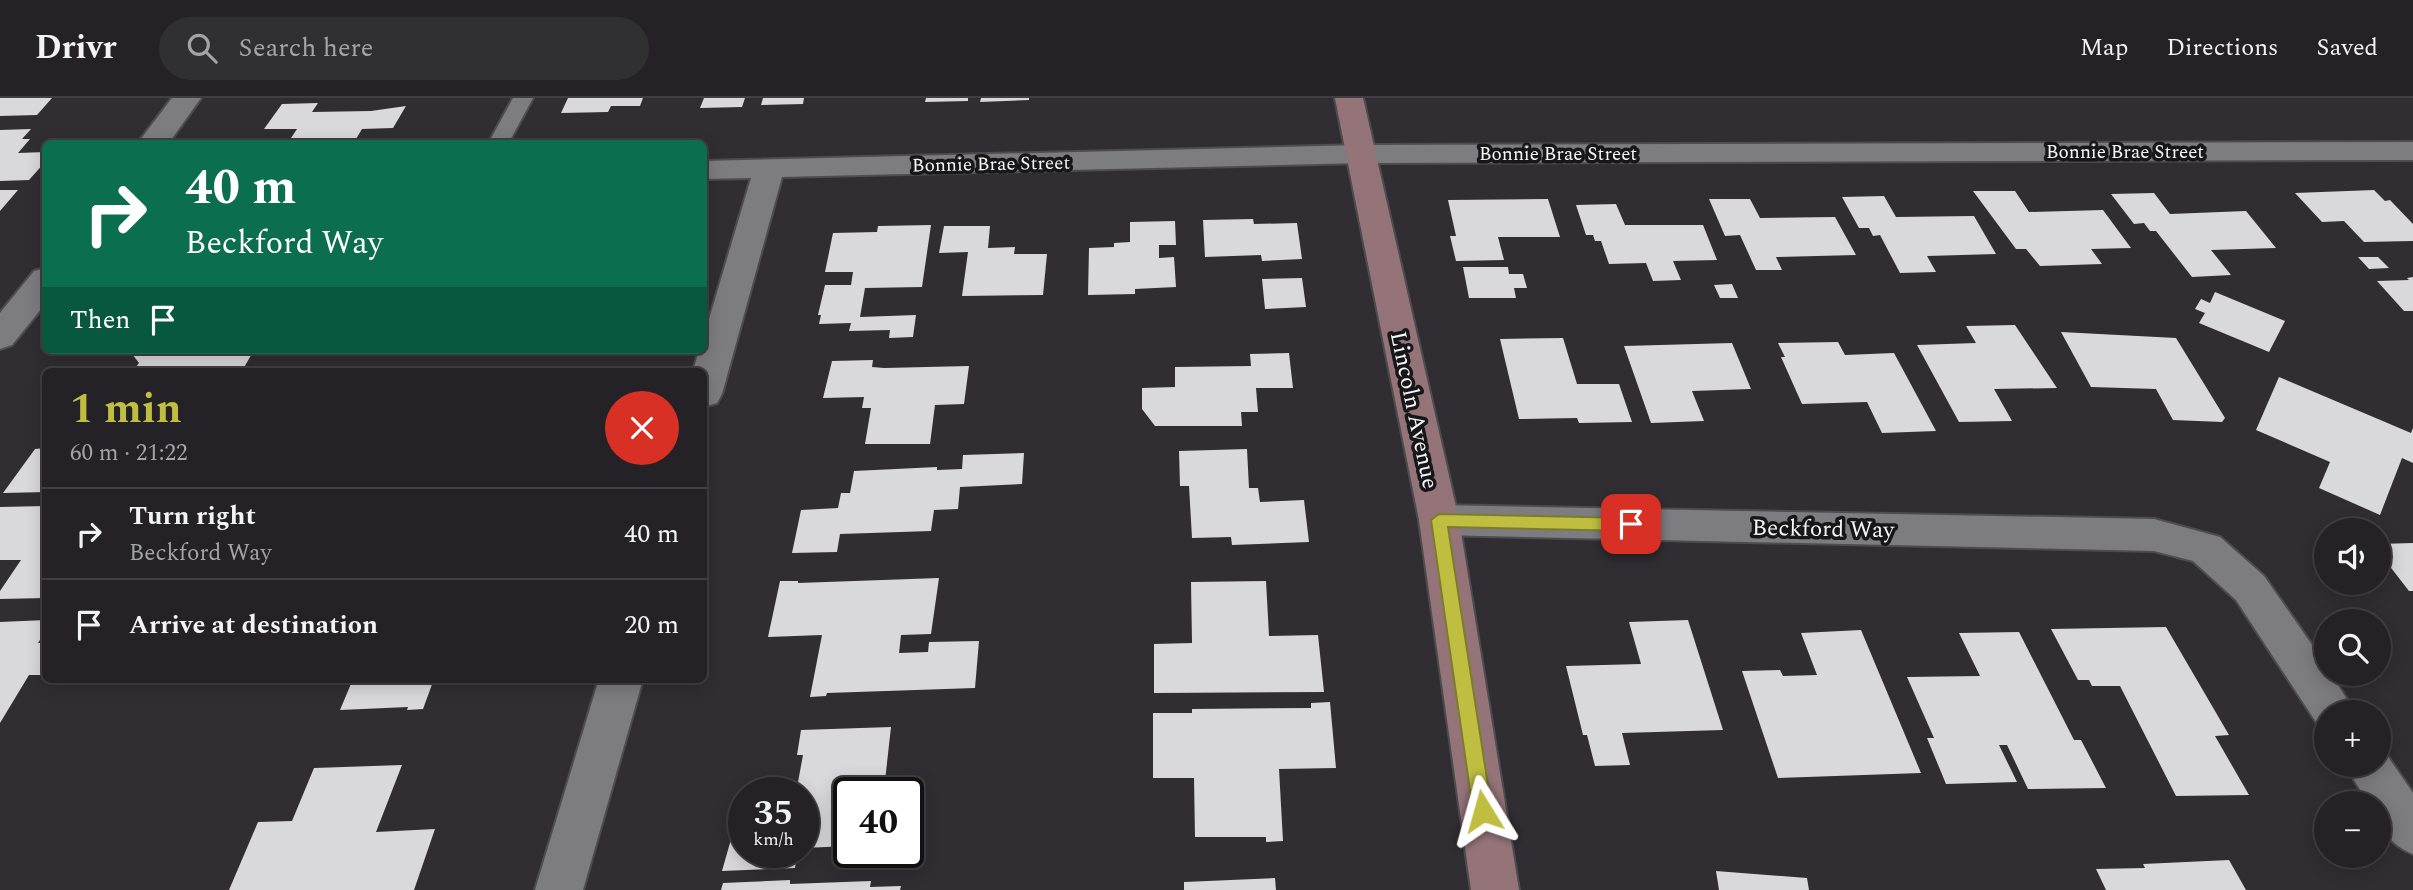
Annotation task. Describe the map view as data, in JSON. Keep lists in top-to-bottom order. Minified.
{"streets":{"street":["Bonnie Brae Street","Lincoln Avenue","Beckford Way"]},"crossings":[["Bonnie Brae Street","Lincoln Avenue"],["Lincoln Avenue","Beckford Way"]],"page":{"header":"Drivr","search":"Search here","nav":["Map","Directions","Saved"],"turn":["40 m","Beckford Way"],"then":"Then","heading":["1 min","60 m · 21:22"],"list":[{"name":"Turn right","note":"Beckford Way","value":"40 m"},{"name":"Arrive at destination","value":"20 m"}],"map_buttons":["+","−"],"speed":"35 km/h","limit":"40"}}
